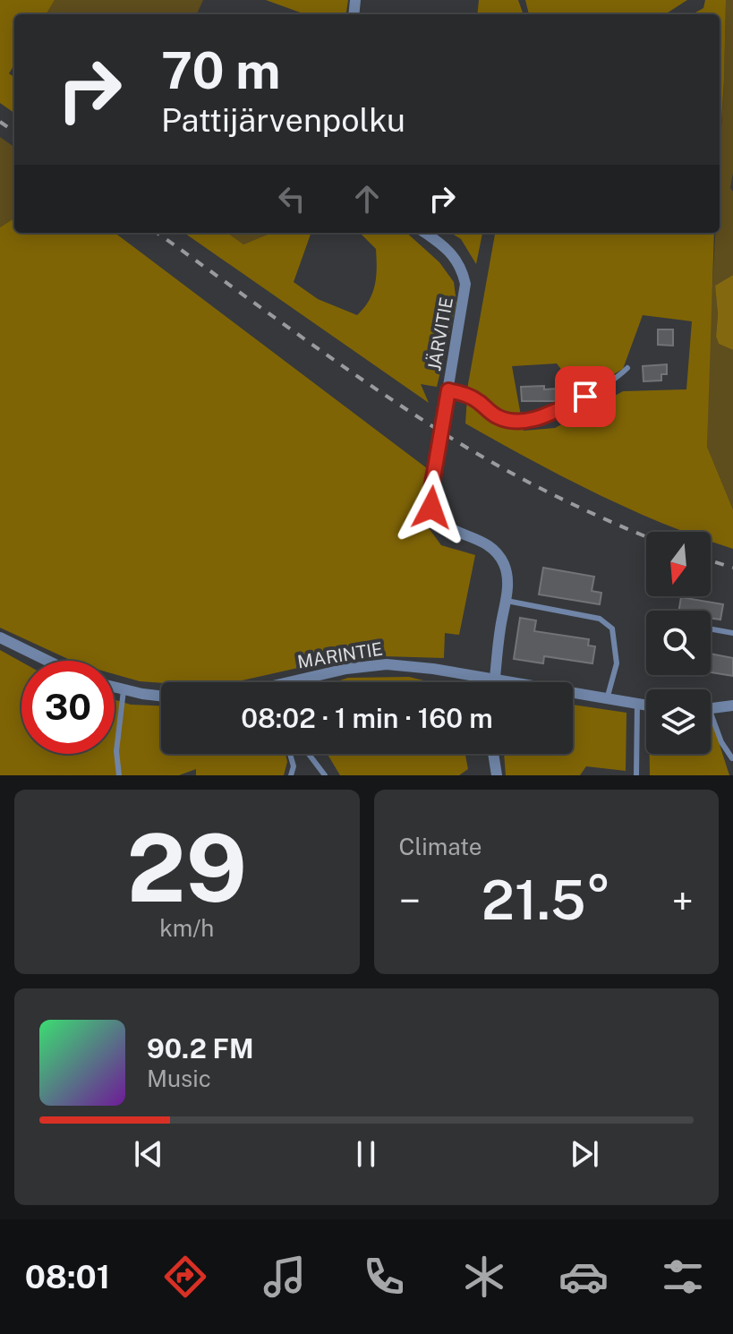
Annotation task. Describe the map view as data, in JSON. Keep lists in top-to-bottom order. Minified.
{"streets":{"street":["JÄRVITIE","MARINTIE"]},"crossings":[["JÄRVITIE","MARINTIE"]],"north":"bottom","page":{"turn":["70 m","Pattijärvenpolku"],"limit":"30","trip":"08:02 · 1 min · 160 m","tile":[["29","km/h"],"Climate"],"heat":["−","21.5°","+"],"song":["90.2 FM","Music"],"tabs":"08:01"}}
